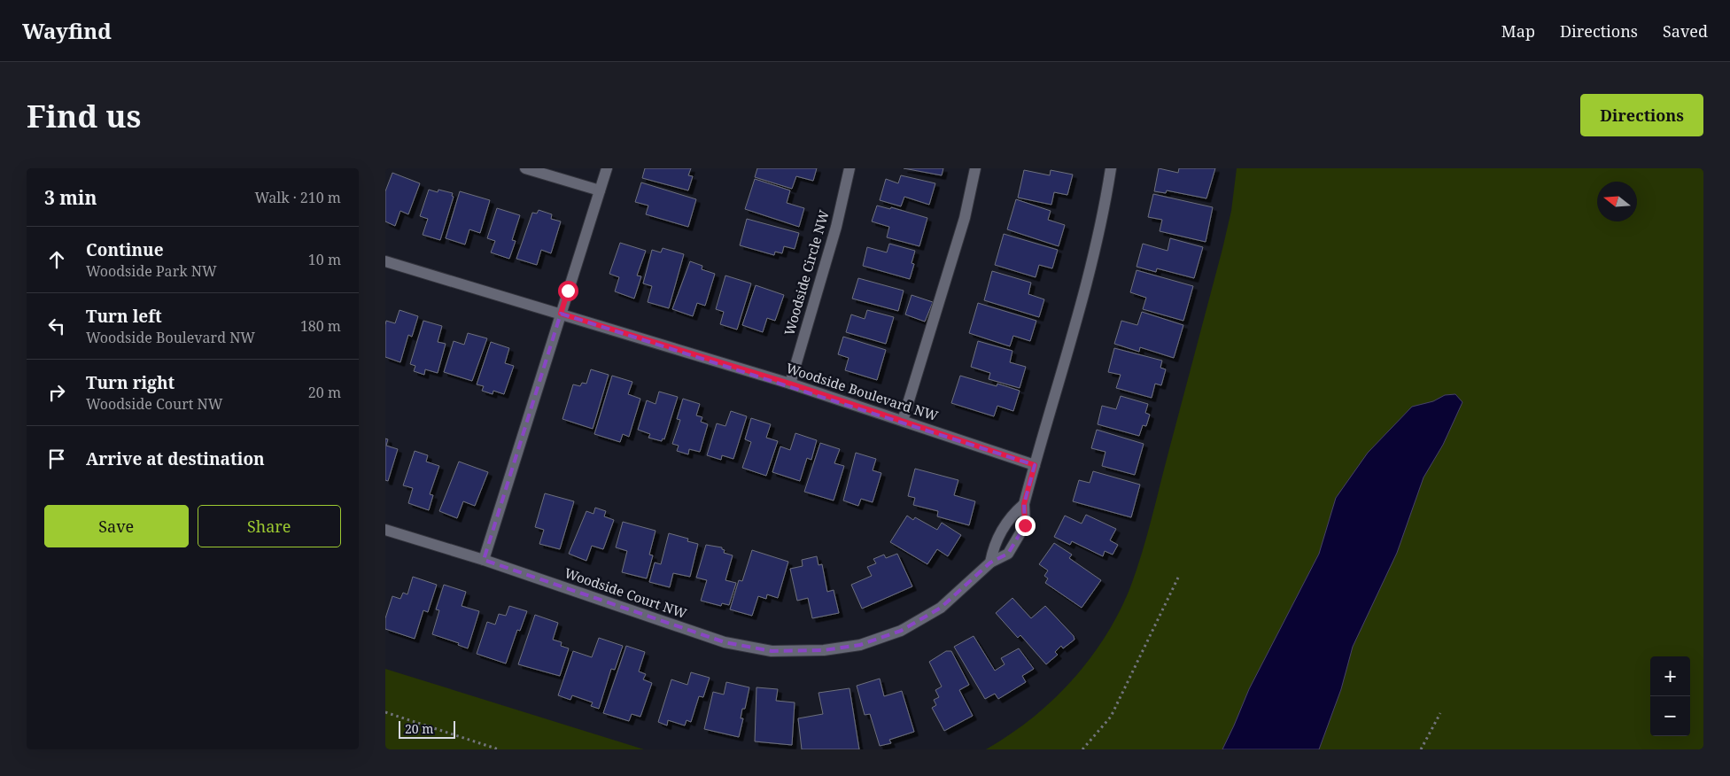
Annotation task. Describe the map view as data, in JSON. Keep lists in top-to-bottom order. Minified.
{"streets":{"street":["Woodside Circle NW","Woodside Boulevard NW","Woodside Court NW"]},"crossings":[["Woodside Circle NW","Woodside Boulevard NW"],["Woodside Boulevard NW","Woodside Court NW"]],"scale_bar":"20 m","north":"left","page":{"header":"Wayfind","nav":["Map","Directions","Saved"],"buttons":["Directions",["Save","Share"]],"title":"Find us","heading":["3 min","Walk · 210 m"],"list":[["Continue","Woodside Park NW","10 m"],["Turn left","Woodside Boulevard NW","180 m"],["Turn right","Woodside Court NW","20 m"],"Arrive at destination"],"map_buttons":["+","−"],"scale":"20 m"}}
